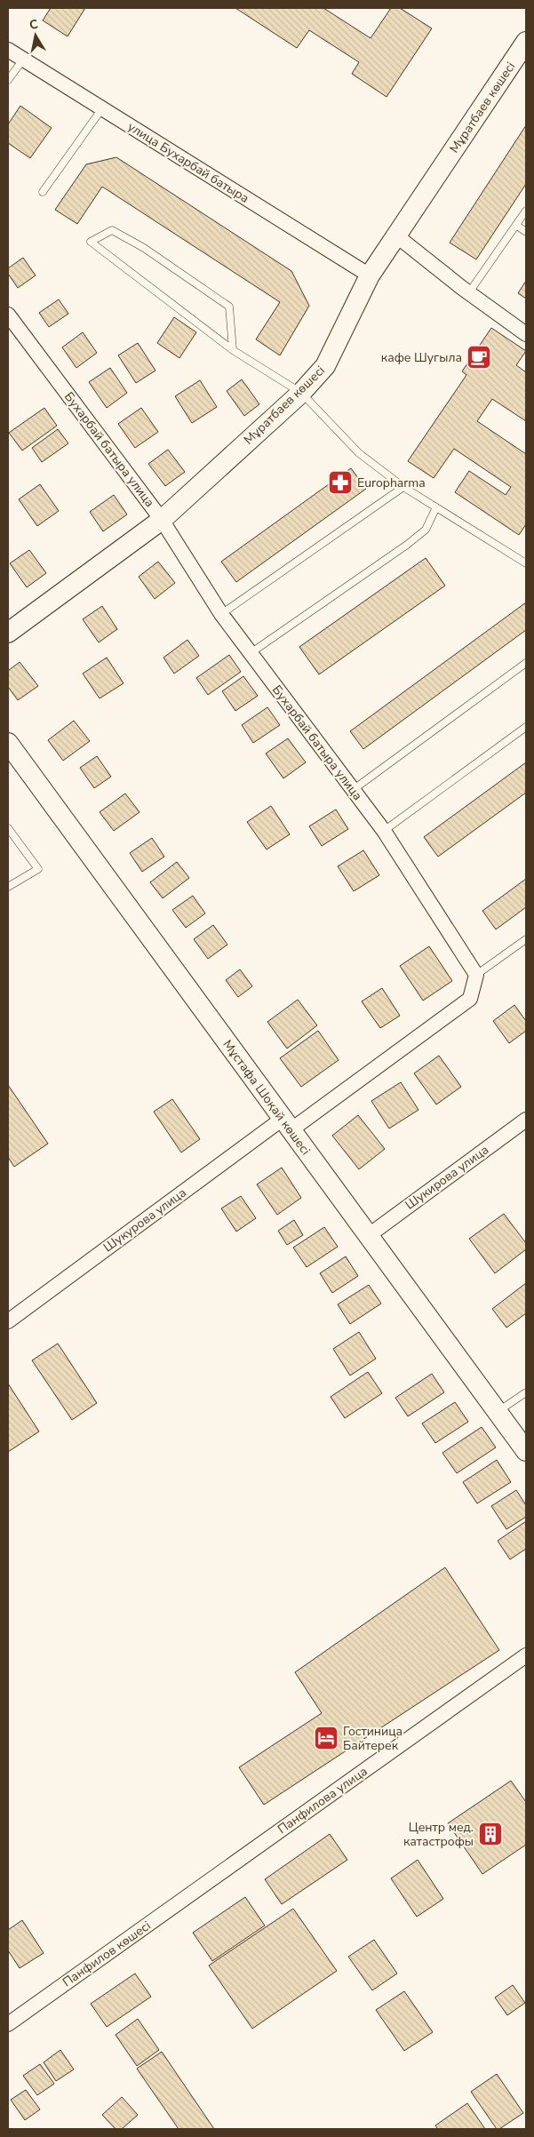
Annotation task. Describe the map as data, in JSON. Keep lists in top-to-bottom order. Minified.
{"streets":{"street":["Мұратбаев көшесі","улица Бухарбай батыра","Бухарбай батыра улица","Мұстафа Шоқай көшесі","Шукирова улица","Шукурова улица","Панфилова улица","Панфилов көшесі"]},"crossings":[["Мұратбаев көшесі","улица Бухарбай батыра"],["Мұратбаев көшесі","Бухарбай батыра улица"],["Мұстафа Шоқай көшесі","Шукирова улица"],["Мұстафа Шоқай көшесі","Шукурова улица"],["Панфилова улица","Панфилов көшесі"]],"places":{"cafe":["кафе Шугыла"],"pharmacy":["Europharma"],"hotel":["Гостиница Байтерек"],"building":["Центр мед. катастрофы"]},"north":"top"}
